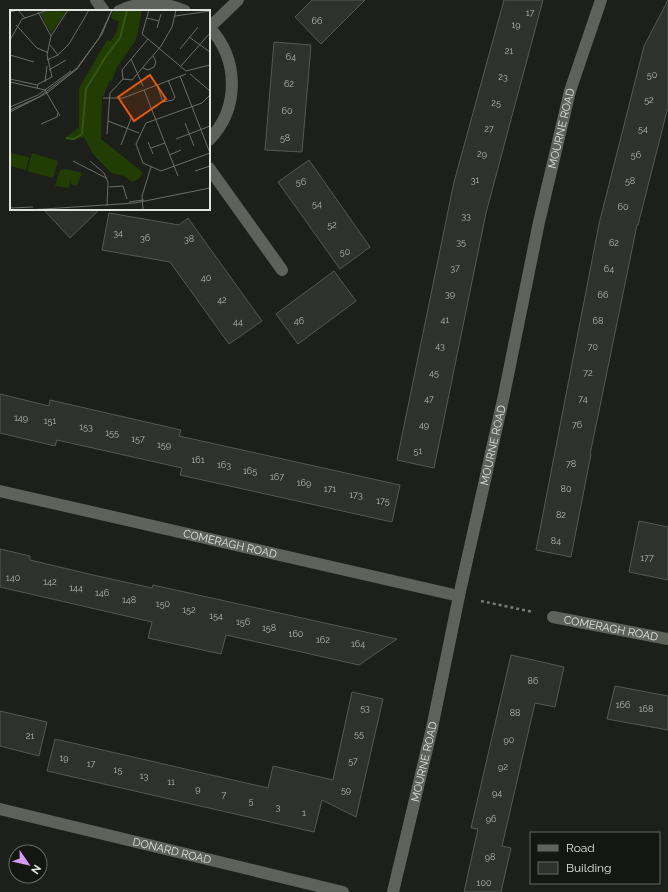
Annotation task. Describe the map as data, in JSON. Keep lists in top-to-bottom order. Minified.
{"streets":{"street":["MOURNE ROAD","COMERAGH ROAD","DONARD ROAD"]},"crossings":[["MOURNE ROAD","COMERAGH ROAD"]],"house_numbers":["17","66","19","21","64","50","23","62","52","25","60","27","54","58","29","56","31","58","56","54","60","33","52","34","36","38","35","62","50","37","64","40","39","66","42","41","46","68","44","43","70","45","72","47","74","149","151","49","76","153","155","157","159","51","161","78","163","165","167","169","171","80","173","175","82","84","177","140","142","144","146","148","150","152","154","156","158","160","162","164","86","166","53","168","88","55","21","90","19","57","17","92","15","13","11","9","59","94","7","5","3","1","96","98","100"],"legend":["Road","Building"],"north":"bottom right"}
